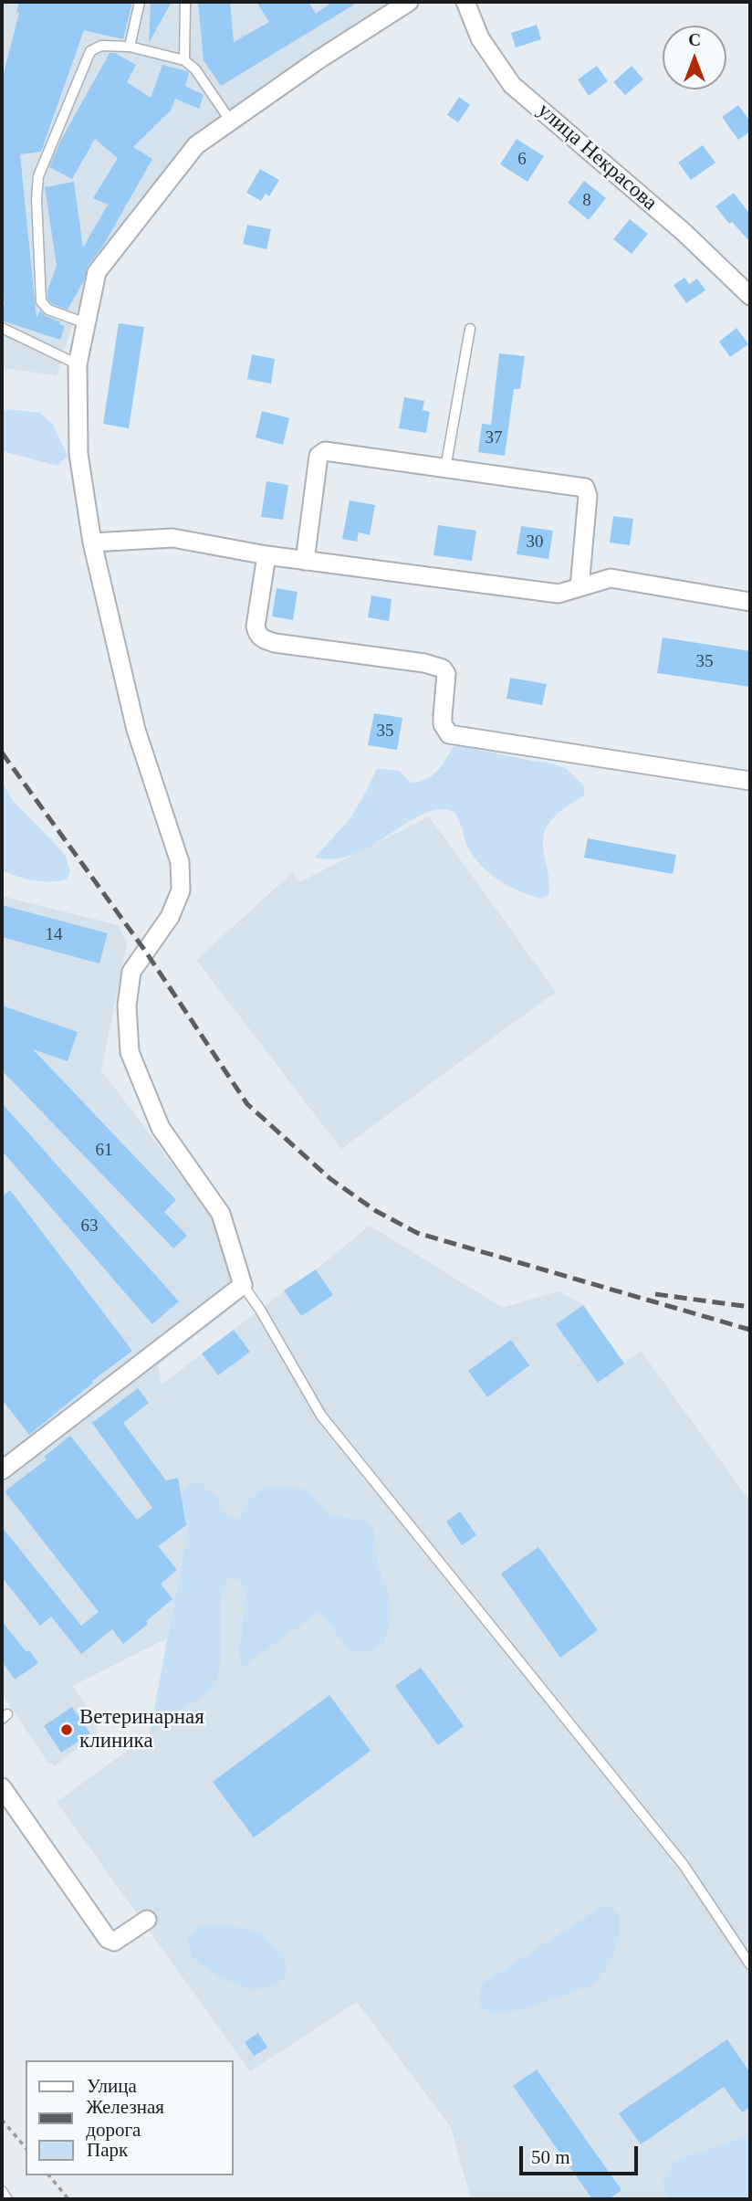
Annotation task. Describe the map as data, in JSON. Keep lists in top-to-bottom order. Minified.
{"streets":{"street":["улица Некрасова"]},"places":["Ветеринарная клиника"],"house_numbers":["6","8","37","30","35","35","14","61","63"],"legend":["Улица","Железная дорога","Парк"],"scale_bar":"50 m","north":"top"}
